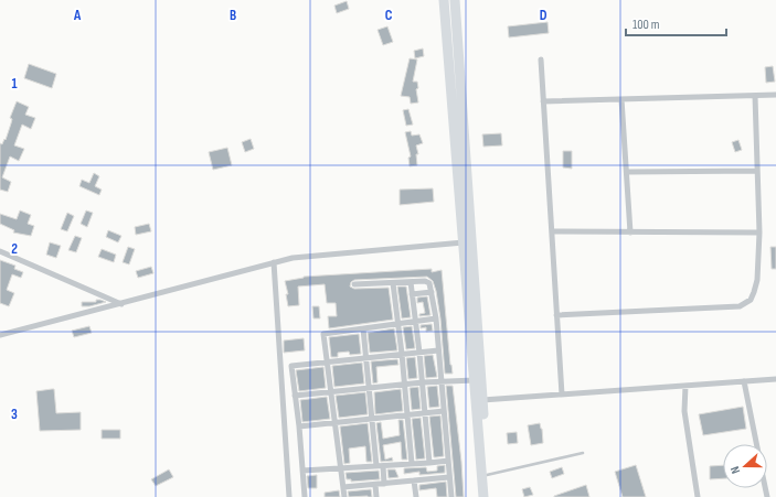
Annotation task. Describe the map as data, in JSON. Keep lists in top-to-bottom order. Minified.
{"scale_bar":"100 m","north":"left","grid":{"columns":["A","B","C","D"],"rows":["1","2","3"]}}
